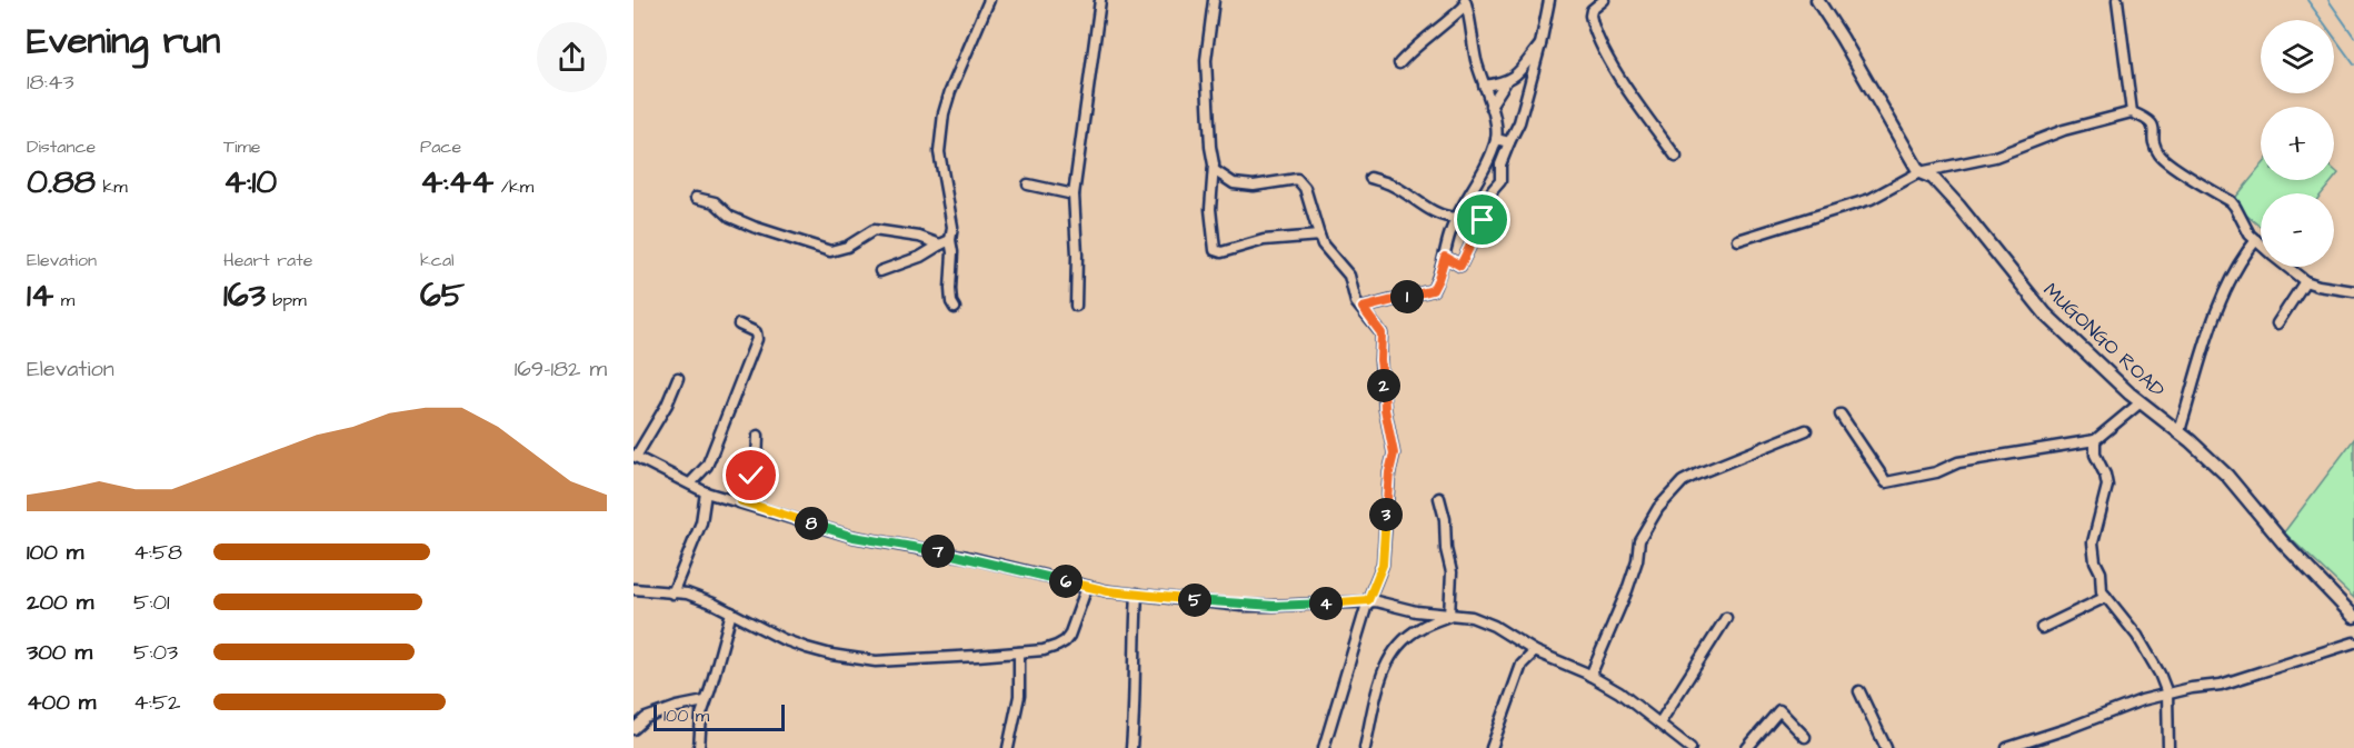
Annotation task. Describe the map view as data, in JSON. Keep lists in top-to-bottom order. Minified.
{"streets":{"street":["MUGONGO ROAD"]},"scale_bar":"100 m","page":{"heading":["Evening run","18:43"],"map_buttons":["+","−"],"stats":[["Distance","0.88 km"],["Time","4:10"],["Pace","4:44 /km"],["Elevation","14 m"],["Heart rate","163 bpm"],["kcal","65"]],"pins":["1","2","3","8","7","6","5","4"],"chart":["Elevation","169–182 m"],"list":[{"name":"100 m","note":"4:58"},{"name":"200 m","note":"5:01"},{"name":"300 m","note":"5:03"},{"name":"400 m","note":"4:52"}],"scale":"100 m"}}
